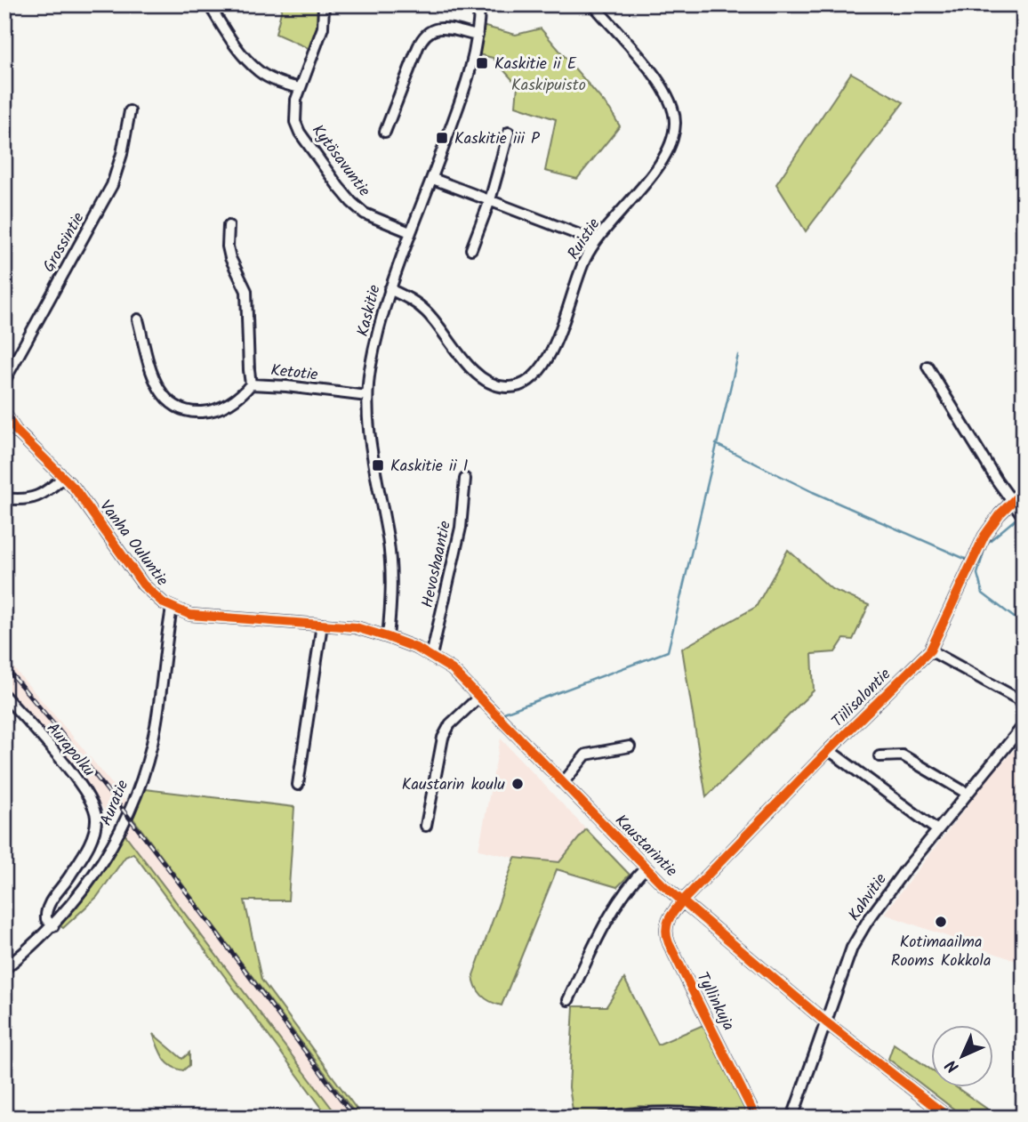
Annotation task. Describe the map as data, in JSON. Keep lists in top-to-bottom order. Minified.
{"streets":{"street":["Kytösavuntie","Ruistie","Grossintie","Kaskitie","Ketotie","Vanha Ouluntie","Hevoshaantie","Tiilisalontie","Aurapolku","Auratie","Kaustarintie","Kahvitie","Tyllinkuja"]},"crossings":[["Kytösavuntie","Kaskitie"],["Ruistie","Kaskitie"],["Kaskitie","Ketotie"],["Kaskitie","Vanha Ouluntie"],["Kaskitie","Kaustarintie"],["Vanha Ouluntie","Auratie"],["Vanha Ouluntie","Kaustarintie"],["Hevoshaantie","Kaustarintie"],["Tiilisalontie","Kaustarintie"],["Tiilisalontie","Tyllinkuja"],["Aurapolku","Auratie"],["Kaustarintie","Kahvitie"],["Kaustarintie","Tyllinkuja"]],"parks":["Kaskipuisto"],"places":{"transit":["Kaskitie ii E","Kaskitie iii P","Kaskitie ii I"],"other":["Kaustarin koulu","Kotimaailma Rooms Kokkola"]},"north":"bottom left"}
